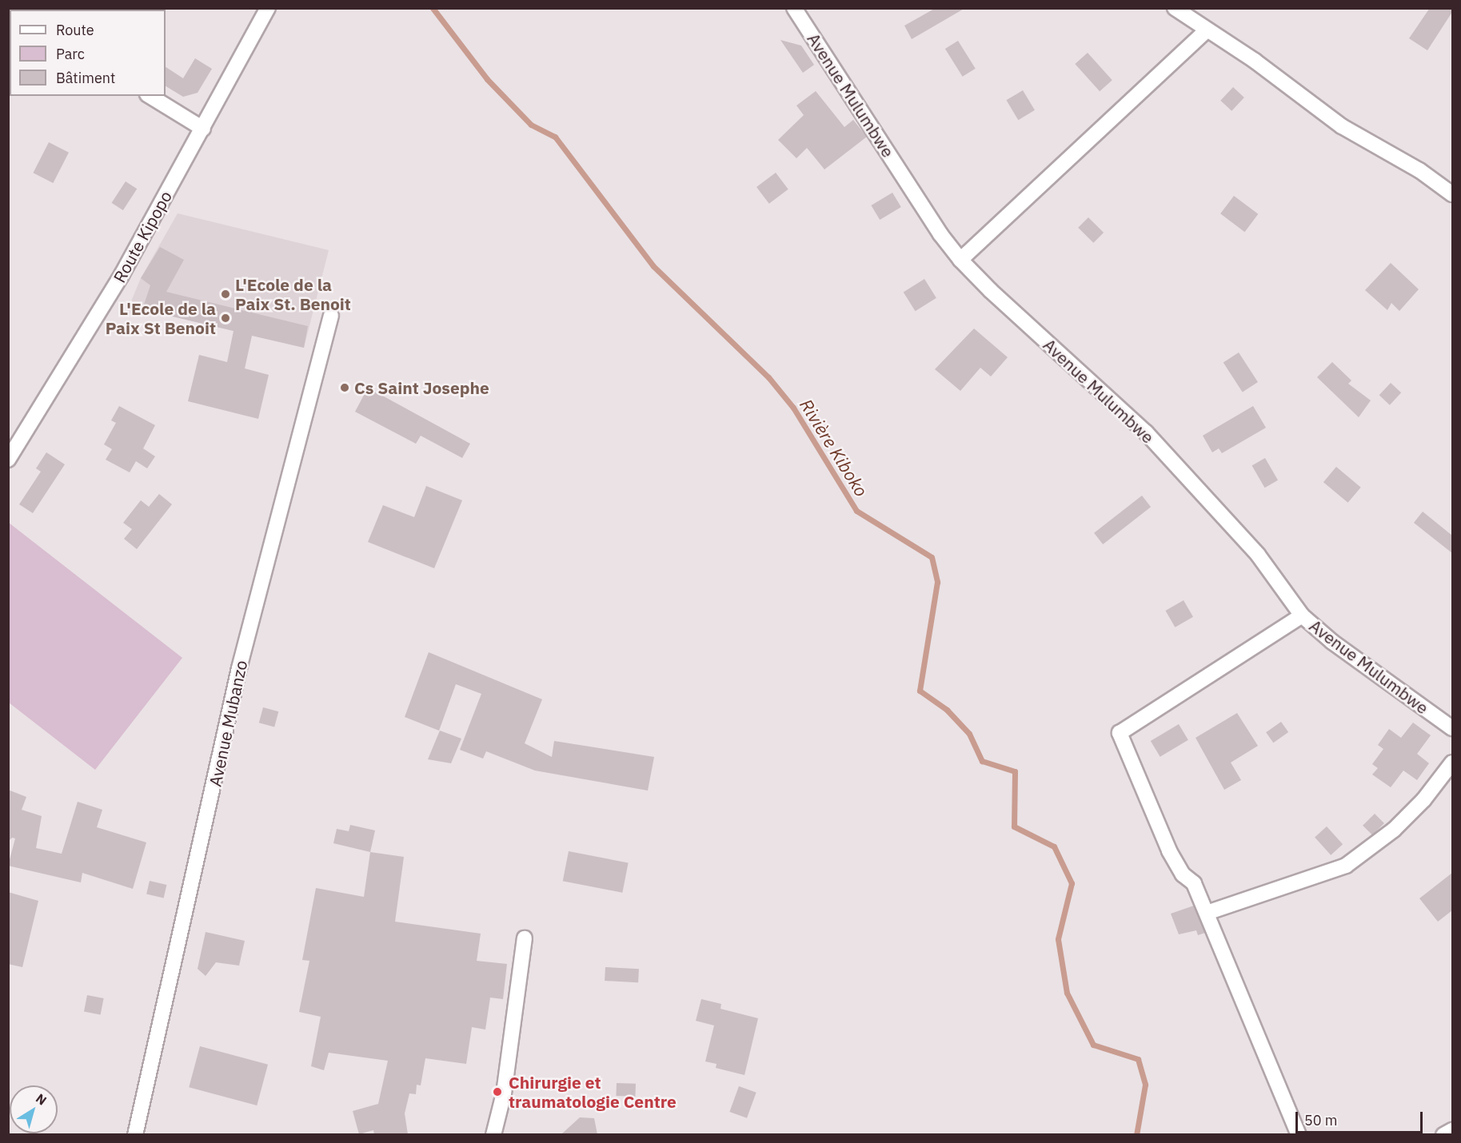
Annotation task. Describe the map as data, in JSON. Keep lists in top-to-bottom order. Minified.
{"streets":{"street":["Avenue Mulumbwe","Route Kipopo","Avenue Mubanzo"]},"water":["Rivière Kiboko"],"places":["L'Ecole de la Paix St. Benoit","L'Ecole de la Paix St Benoit","Cs Saint Josephe","Chirurgie et traumatologie Centre"],"legend":["Route","Parc","Bâtiment"],"scale_bar":"50 m","north":"top right"}
